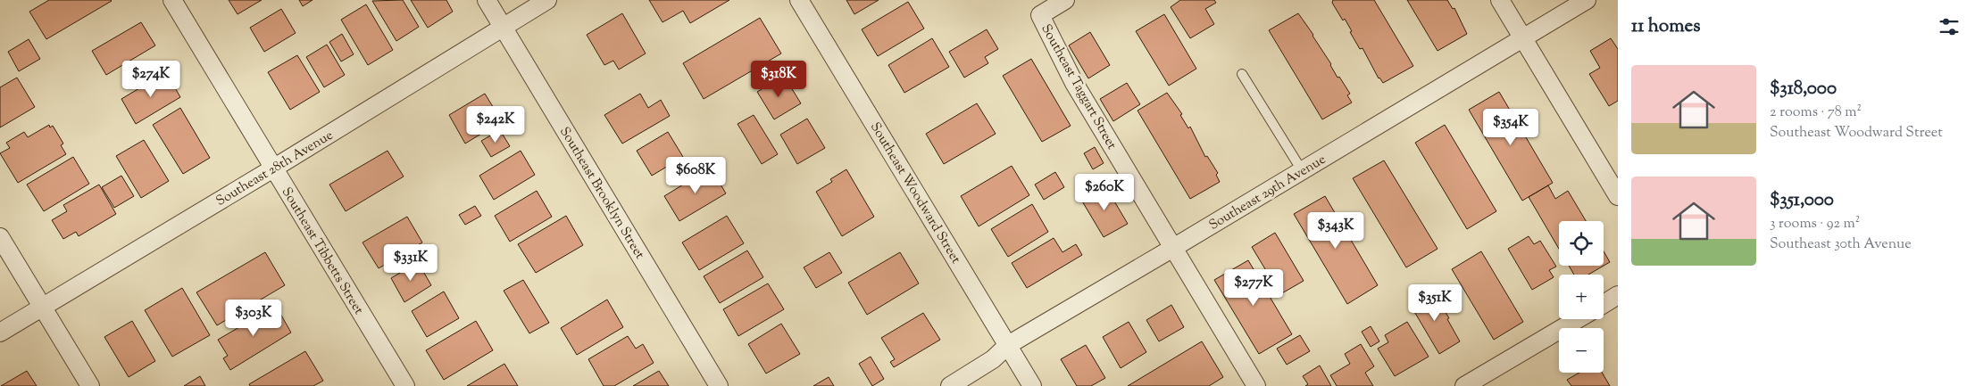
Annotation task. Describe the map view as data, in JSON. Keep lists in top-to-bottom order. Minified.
{"streets":{"street":["Southeast Taggart Street","Southeast 28th Avenue","Southeast 29th Avenue","Southeast Brooklyn Street","Southeast Woodward Street","Southeast Tibbetts Street"]},"crossings":[["Southeast Taggart Street","Southeast 29th Avenue"],["Southeast 28th Avenue","Southeast Brooklyn Street"],["Southeast 28th Avenue","Southeast Tibbetts Street"],["Southeast 29th Avenue","Southeast Woodward Street"]],"page":{"heading":"11 homes","list":[{"name":"$318,000","note":"2 rooms · 78 m² · Southeast Woodward Street"},{"name":"$351,000","note":"3 rooms · 92 m² · Southeast 30th Avenue"}],"price":["$274K","$318K","$242K","$354K","$608K","$260K","$343K","$331K","$277K","$351K","$303K"],"map_buttons":["+","−"]}}
